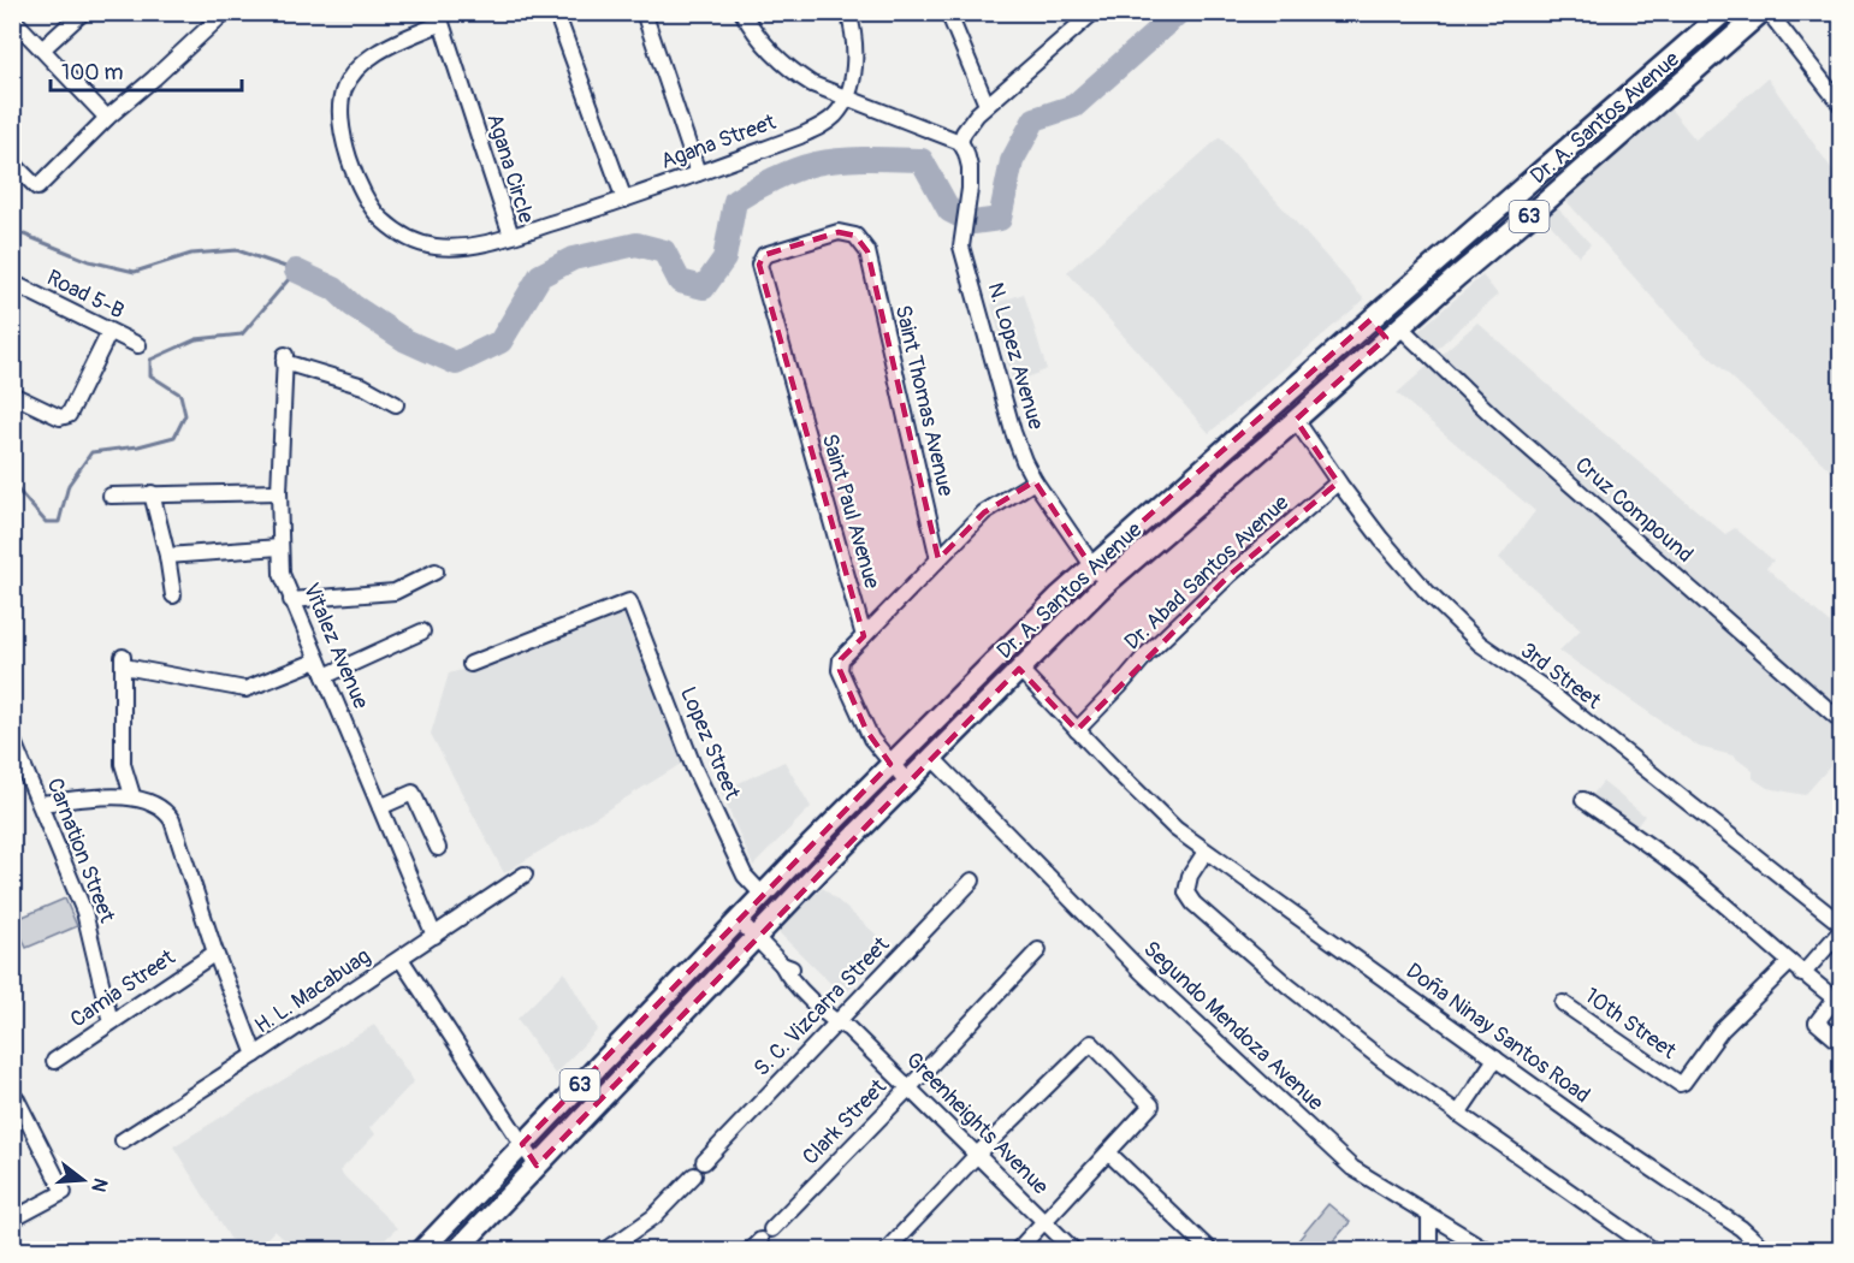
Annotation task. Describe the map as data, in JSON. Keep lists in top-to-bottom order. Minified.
{"streets":{"main road":["Dr. A. Santos Avenue","63"],"street":["Agana Street","Agana Circle","Road 5-B","N. Lopez Avenue","Saint Thomas Avenue","Cruz Compound","Saint Paul Avenue","Dr. Abad Santos Avenue","Vitalez Avenue","3rd Street","Lopez Street","Carnation Street","Camia Street","H. L. Macabuag","S. C. Vizcarra Street","10th Street","Segundo Mendoza Avenue","Doña Ninay Santos Road","Clark Street","Greenheights Avenue"]},"crossings":[["Dr. A. Santos Avenue","N. Lopez Avenue"],["Dr. A. Santos Avenue","Cruz Compound"],["Dr. A. Santos Avenue","3rd Street"],["Dr. A. Santos Avenue","Lopez Street"],["Dr. A. Santos Avenue","Segundo Mendoza Avenue"],["Dr. A. Santos Avenue","Doña Ninay Santos Road"],["Dr. A. Santos Avenue","Greenheights Avenue"],["Agana Street","Agana Circle"],["Saint Thomas Avenue","Saint Paul Avenue"],["Dr. Abad Santos Avenue","3rd Street"],["Dr. Abad Santos Avenue","Doña Ninay Santos Road"],["Vitalez Avenue","H. L. Macabuag"],["Carnation Street","Camia Street"],["S. C. Vizcarra Street","Greenheights Avenue"],["Clark Street","Greenheights Avenue"]],"scale_bar":"100 m","north":"right"}
